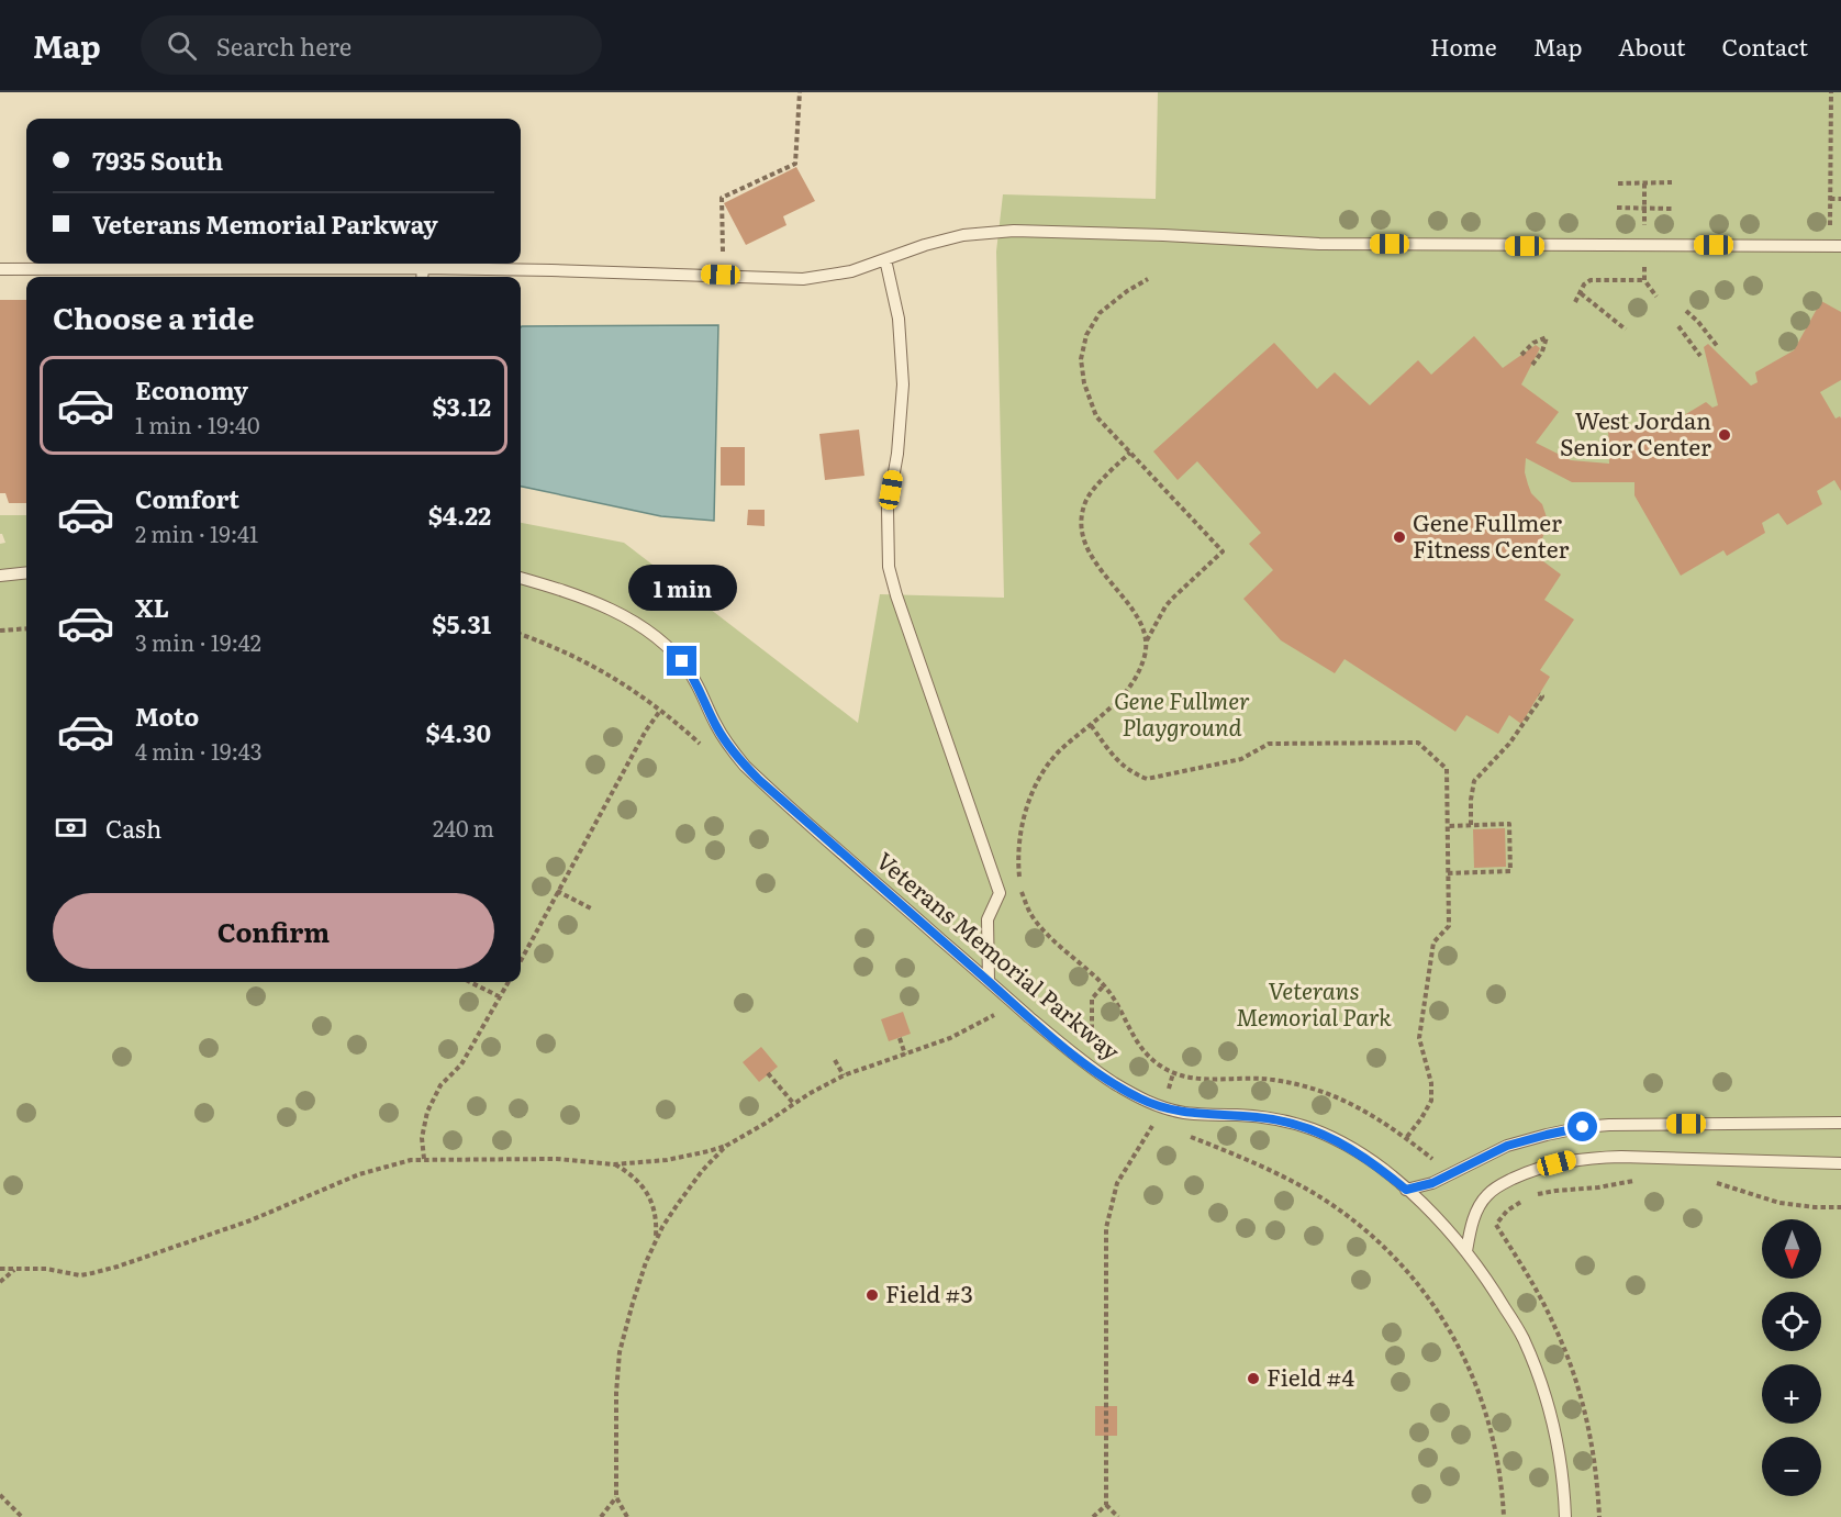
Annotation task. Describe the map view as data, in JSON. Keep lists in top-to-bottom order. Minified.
{"streets":{"lane":["Veterans Memorial Parkway"]},"parks":["Gene Fullmer Playground","Veterans Memorial Park"],"places":["West Jordan Senior Center","Gene Fullmer Fitness Center","Field #3","Field #4"],"north":"bottom","page":{"header":"Map","search":"Search here","nav":["Home","Map","About","Contact"],"banner":["7935 South","Veterans Memorial Parkway"],"heading":"Choose a ride","list":[{"name":"Economy","note":"1 min · 19:40","value":"$3.12"},{"name":"Comfort","note":"2 min · 19:41","value":"$4.22"},{"name":"XL","note":"3 min · 19:42","value":"$5.31"},{"name":"Moto","note":"4 min · 19:43","value":"$4.30"}],"bubble":"1 min","pay":["Cash","240 m"],"buttons":"Confirm","map_buttons":["+","−"]}}
